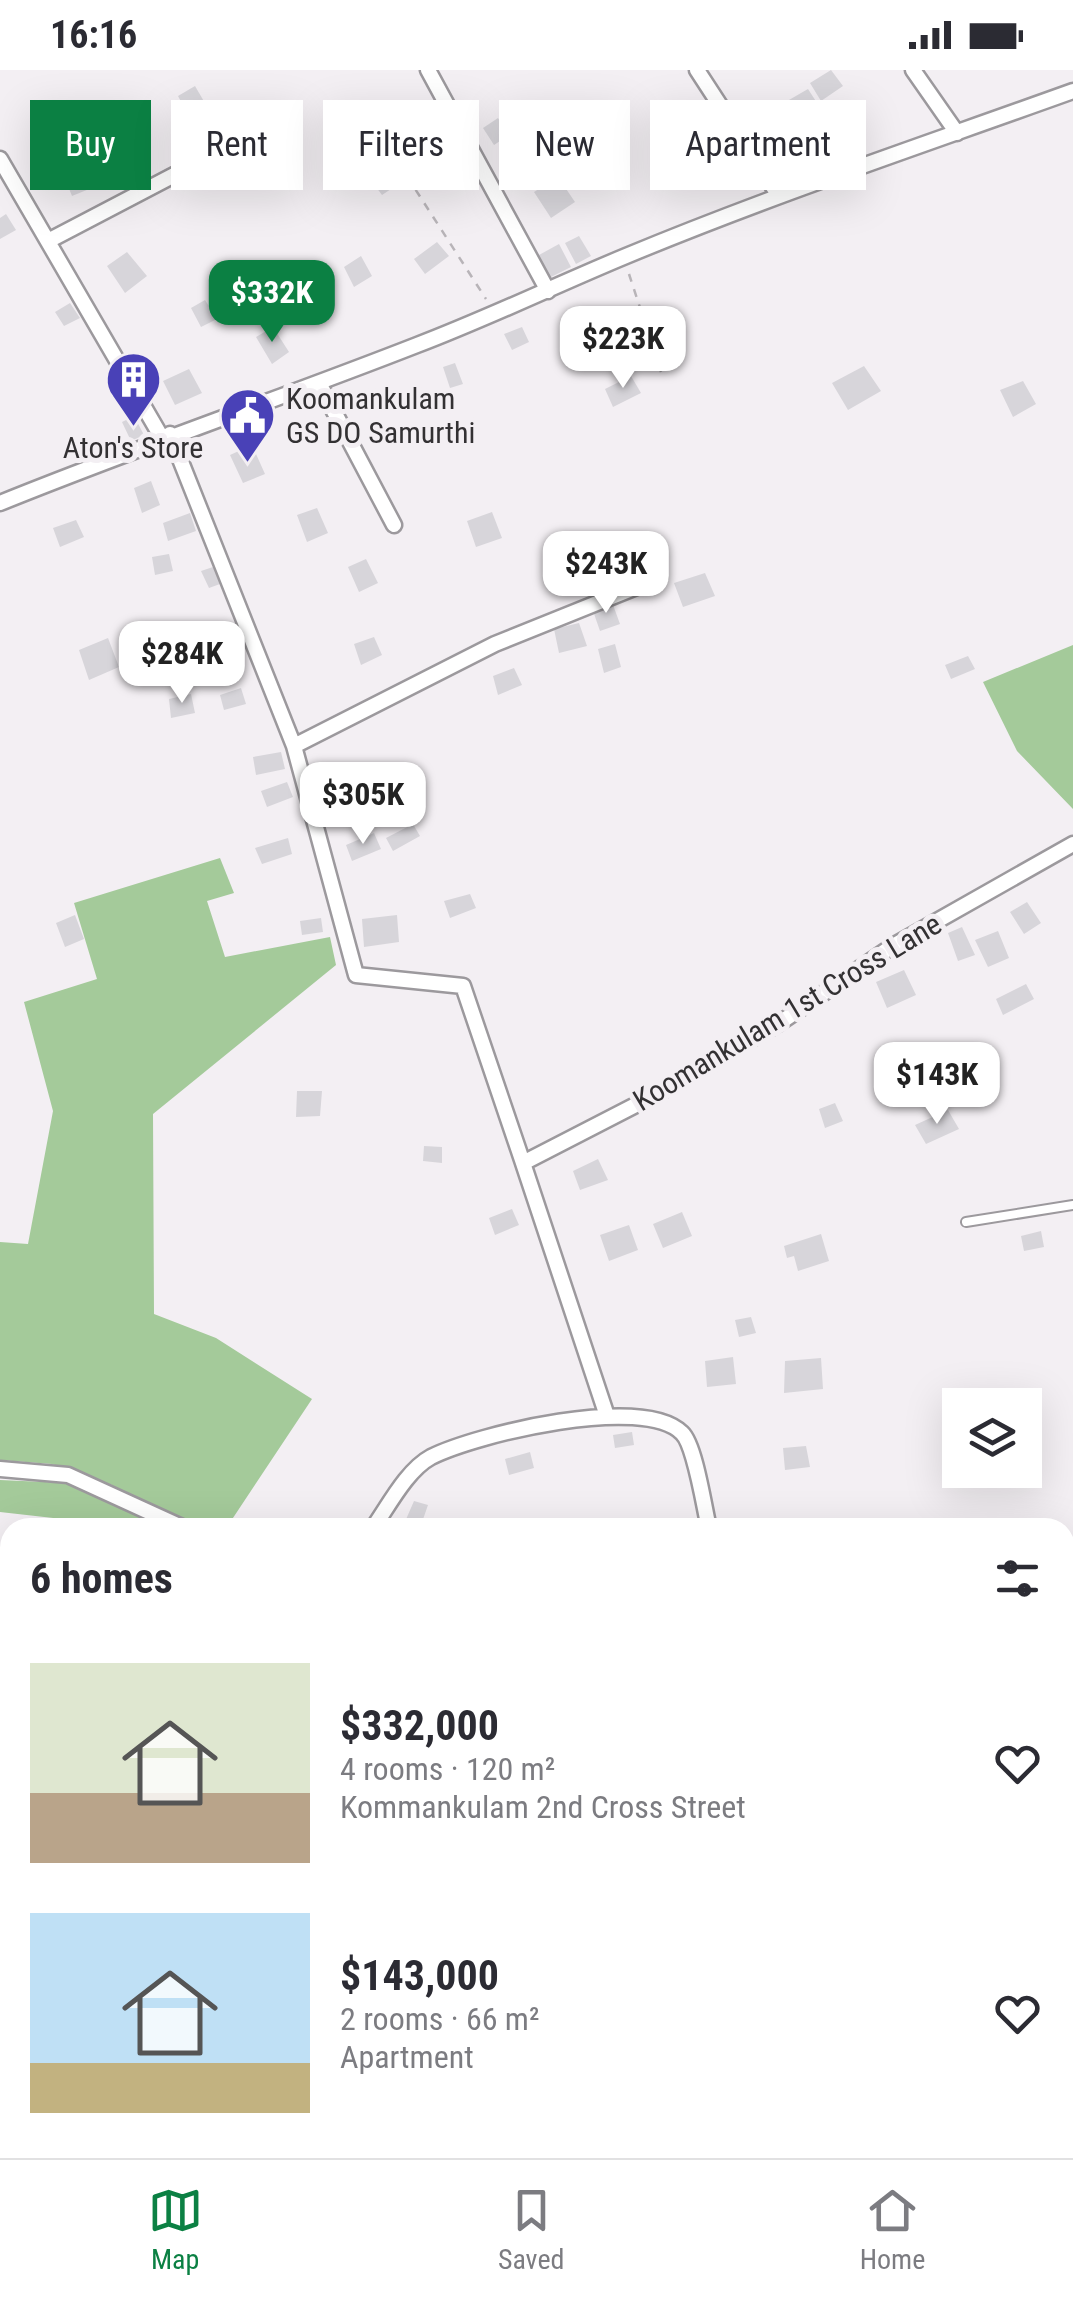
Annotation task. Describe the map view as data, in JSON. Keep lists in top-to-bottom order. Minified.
{"streets":{"street":["Koomankulam 1st Cross Lane"]},"places":{"building":["Aton's Store"],"public building":["Koomankulam GS DO Samurthi"]},"page":{"status":"16:16","chip":["Buy","Rent","Filters","New","Apartment"],"price":["$332K","$223K","$243K","$284K","$305K","$143K"],"heading":"6 homes","list":[{"name":"$332,000","note":"4 rooms · 120 m² · Kommankulam 2nd Cross Street"},{"name":"$143,000","note":"2 rooms · 66 m² · Apartment"}],"tabs":["Map","Saved","Home"]}}
